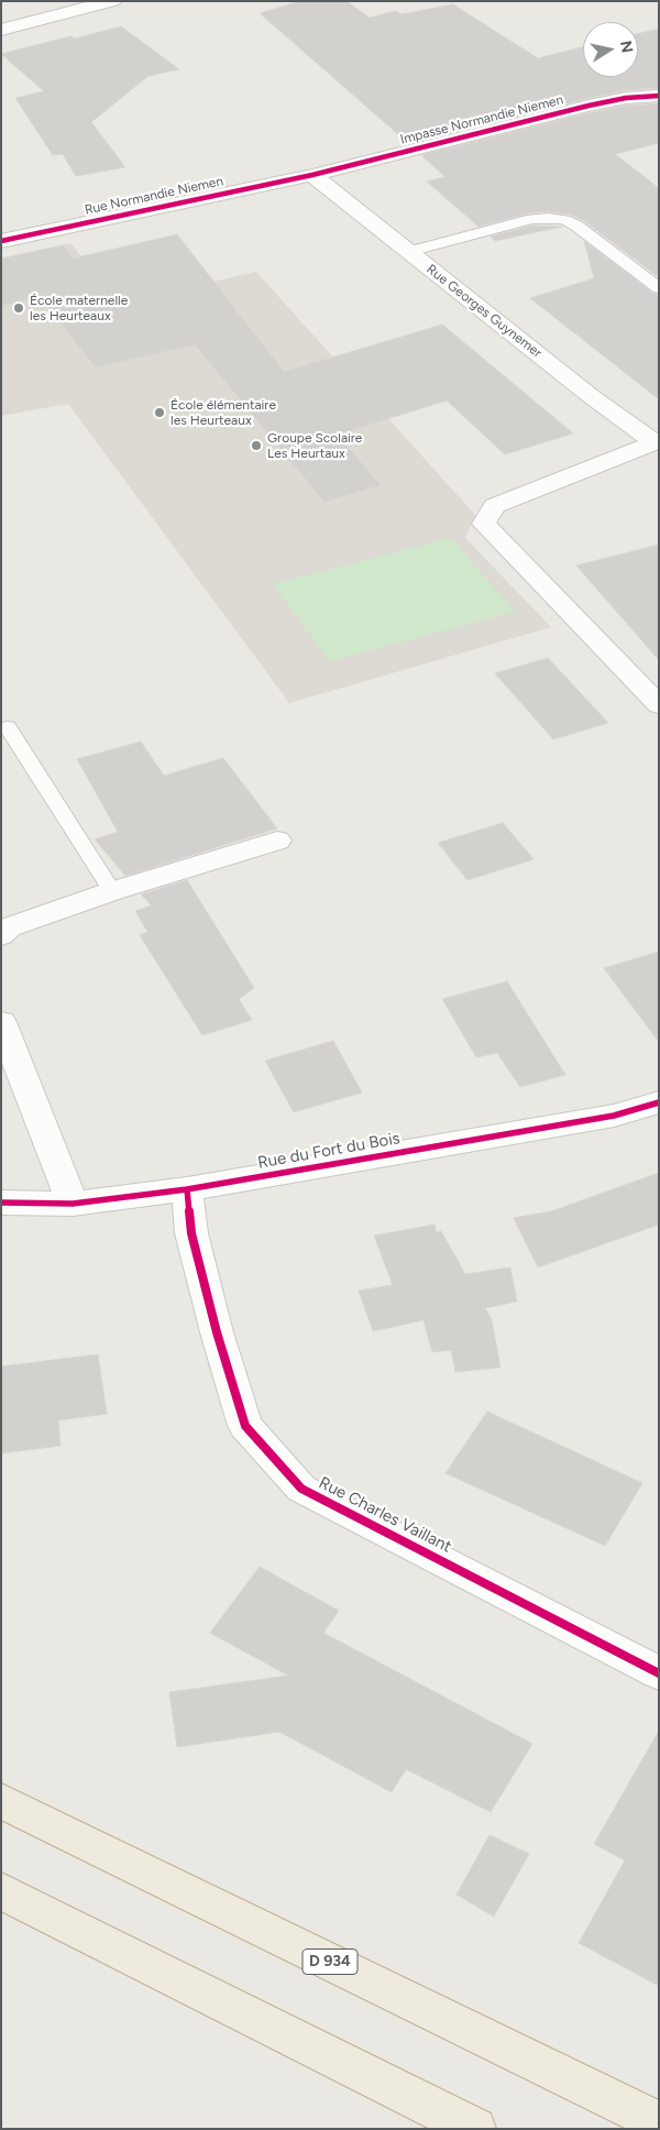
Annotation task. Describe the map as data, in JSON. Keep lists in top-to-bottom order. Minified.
{"streets":{"highway":["D 934"],"street":["Impasse Normandie Niemen","Rue Normandie Niemen","Rue Georges Guynemer","Rue du Fort du Bois","Rue Charles Vaillant"]},"crossings":[["Impasse Normandie Niemen","Rue Normandie Niemen"],["Impasse Normandie Niemen","Rue Georges Guynemer"],["Rue Normandie Niemen","Rue Georges Guynemer"],["Rue du Fort du Bois","Rue Charles Vaillant"]],"places":["École maternelle les Heurteaux","École élémentaire les Heurteaux","Groupe Scolaire Les Heurtaux"],"north":"right"}
